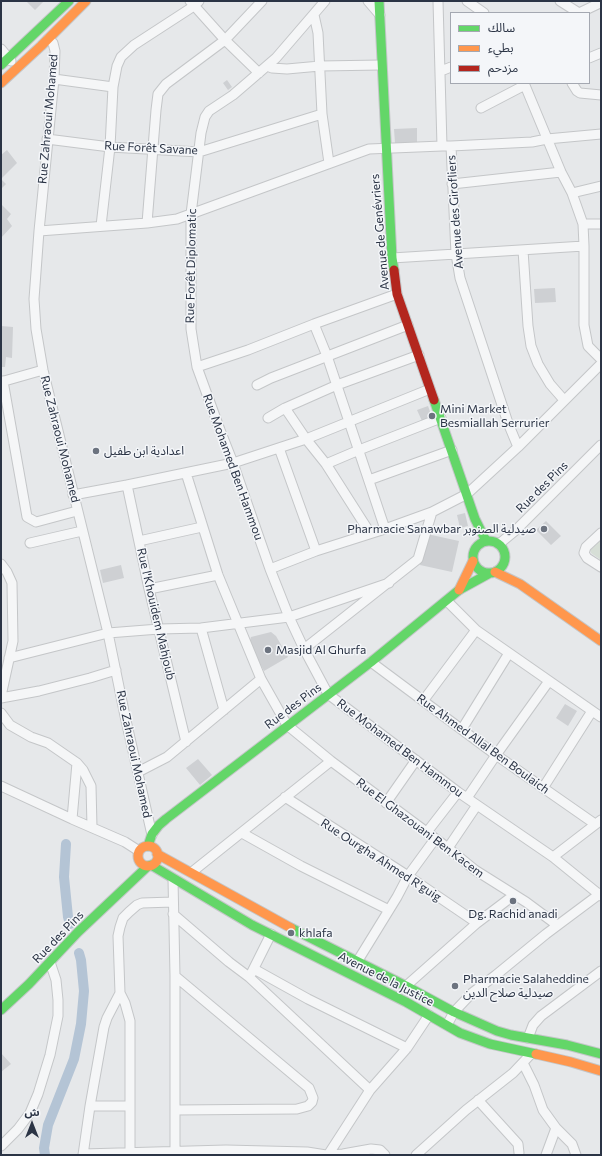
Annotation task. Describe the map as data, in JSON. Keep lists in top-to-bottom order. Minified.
{"streets":{"street":["Rue Zahraoui Mohamed","Rue Forêt Savane","Avenue des Girofliers","Avenue de Genévriers","Rue Forêt Diplomatic","Rue Mohamed Ben Hammou","Rue des Pins","Rue l'Khouidem Mahjoub","Rue Ahmed Allal Ben Boulaich","Rue El Ghazouani Ben Kacem","Rue Ourgha Ahmed R'guig","Avenue de la Justice"]},"crossings":[["Rue Zahraoui Mohamed","Rue Forêt Savane"],["Rue Zahraoui Mohamed","Rue des Pins"],["Rue Forêt Savane","Rue Forêt Diplomatic"],["Avenue de Genévriers","Rue des Pins"],["Rue Forêt Diplomatic","Rue Mohamed Ben Hammou"],["Rue Mohamed Ben Hammou","Rue des Pins"],["Rue des Pins","Rue Ahmed Allal Ben Boulaich"],["Rue des Pins","Rue El Ghazouani Ben Kacem"],["Rue des Pins","Avenue de la Justice"]],"places":["Mini Market Besmiallah Serrurier","اعدادية ابن طفيل","Pharmacie Sanawbar صيدلية الصنوبر","Masjid Al Ghurfa","Dg. Rachid anadi","khlafa","Pharmacie Salaheddine صيدلية صلاح الدين"],"legend":["سالك","بطيء","مزدحم"],"north":"top"}
